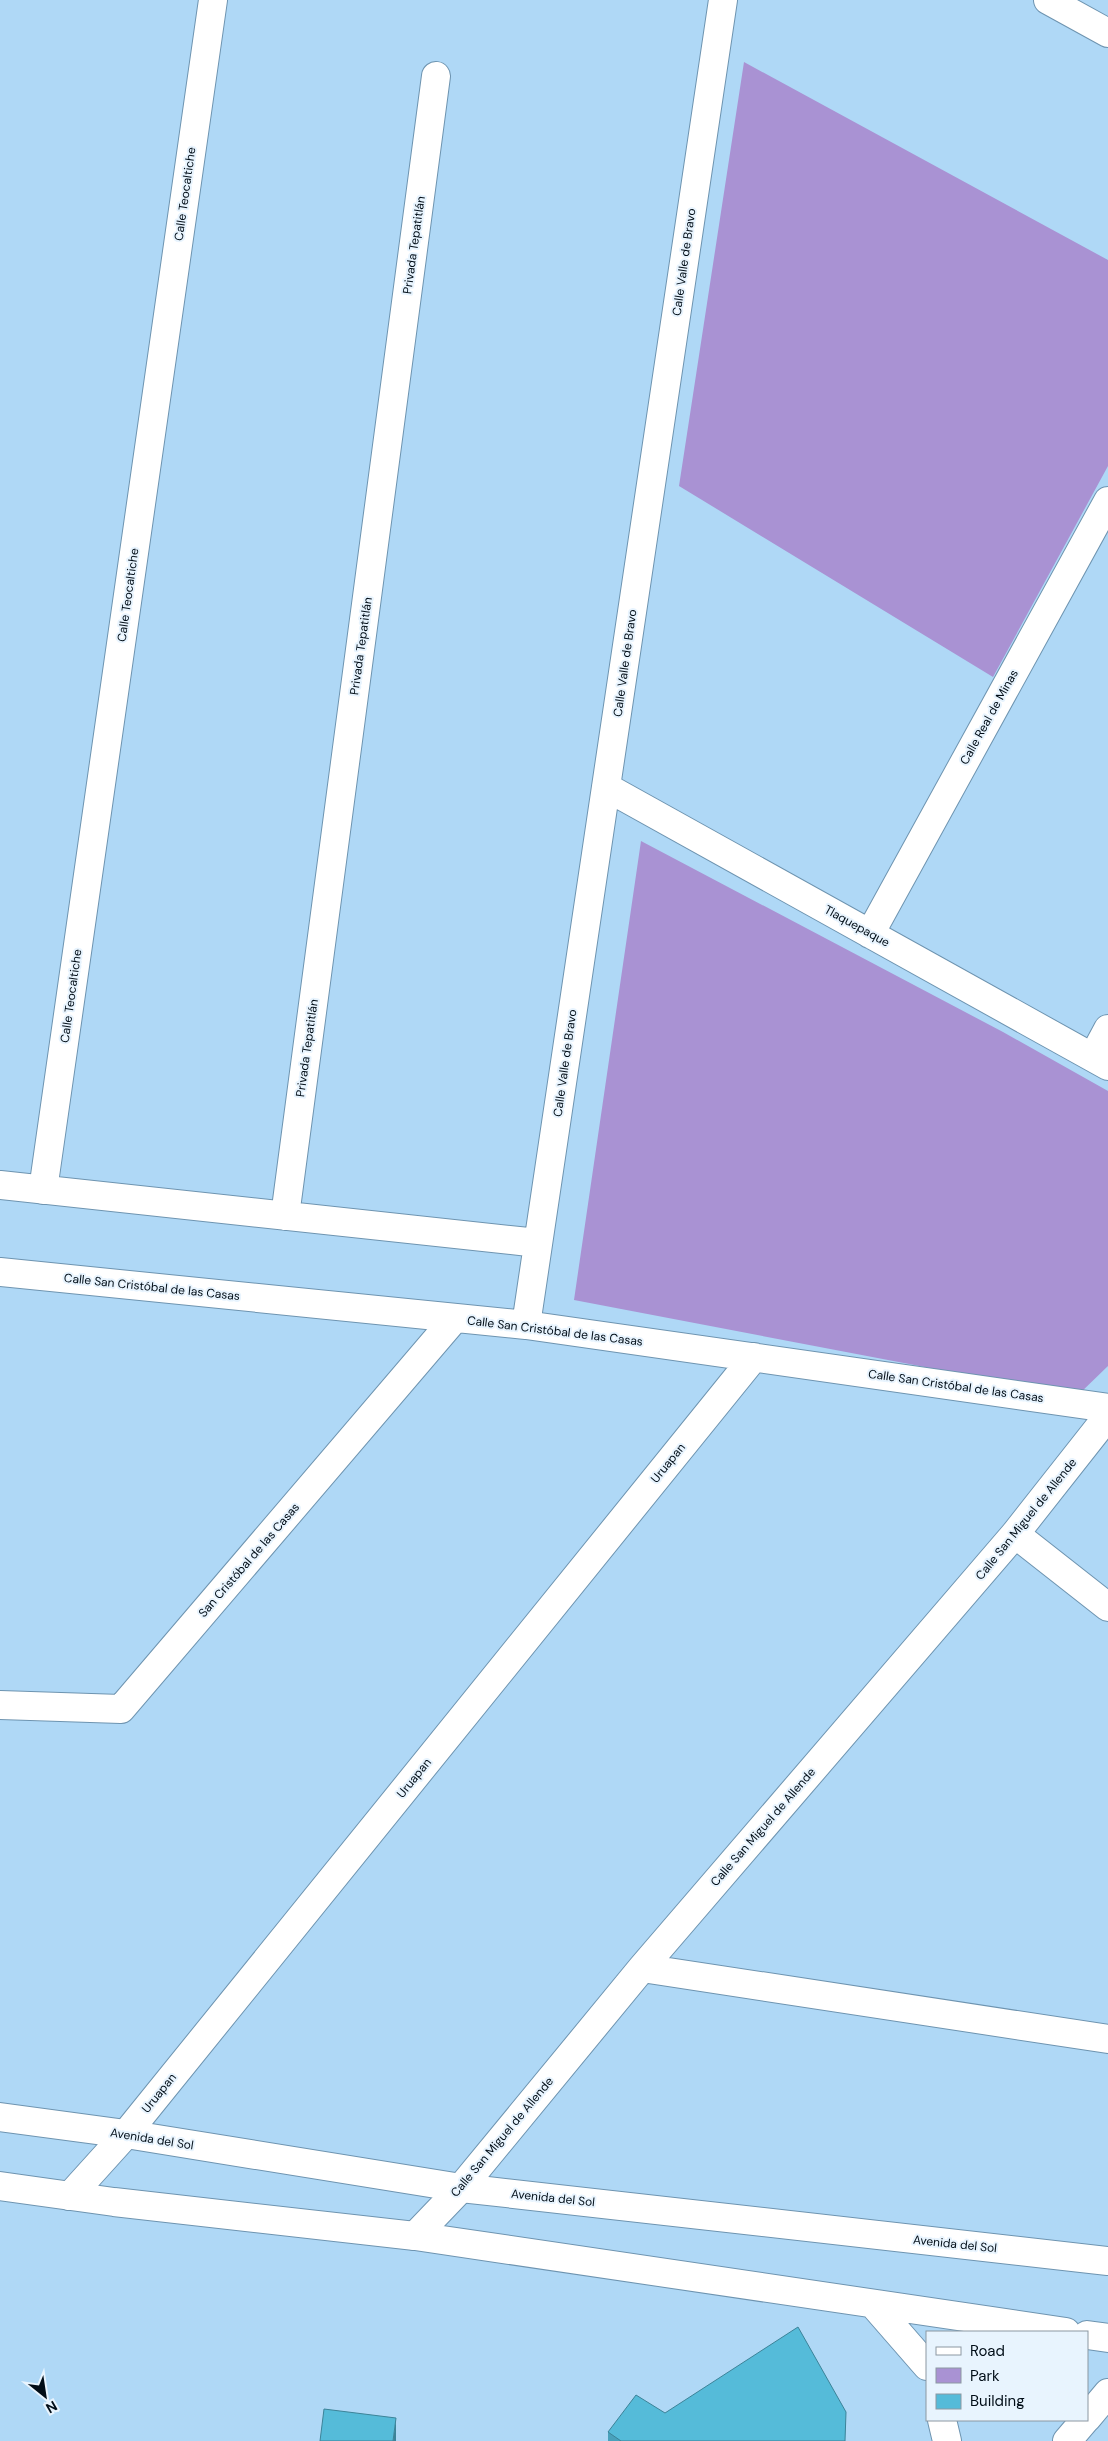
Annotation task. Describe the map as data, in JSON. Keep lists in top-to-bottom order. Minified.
{"streets":{"street":["Calle Teocaltiche","Privada Tepatitlán","Calle Valle de Bravo","Calle Real de Minas","Tlaquepaque","Calle San Cristóbal de las Casas","Uruapan","Calle San Miguel de Allende","San Cristóbal de las Casas","Avenida del Sol"]},"crossings":[["Calle Valle de Bravo","Tlaquepaque"],["Calle Valle de Bravo","Calle San Cristóbal de las Casas"],["Calle Real de Minas","Tlaquepaque"],["Calle San Cristóbal de las Casas","Uruapan"],["Calle San Cristóbal de las Casas","San Cristóbal de las Casas"],["Uruapan","Avenida del Sol"],["Calle San Miguel de Allende","Avenida del Sol"]],"legend":["Road","Park","Building"],"north":"bottom right"}
